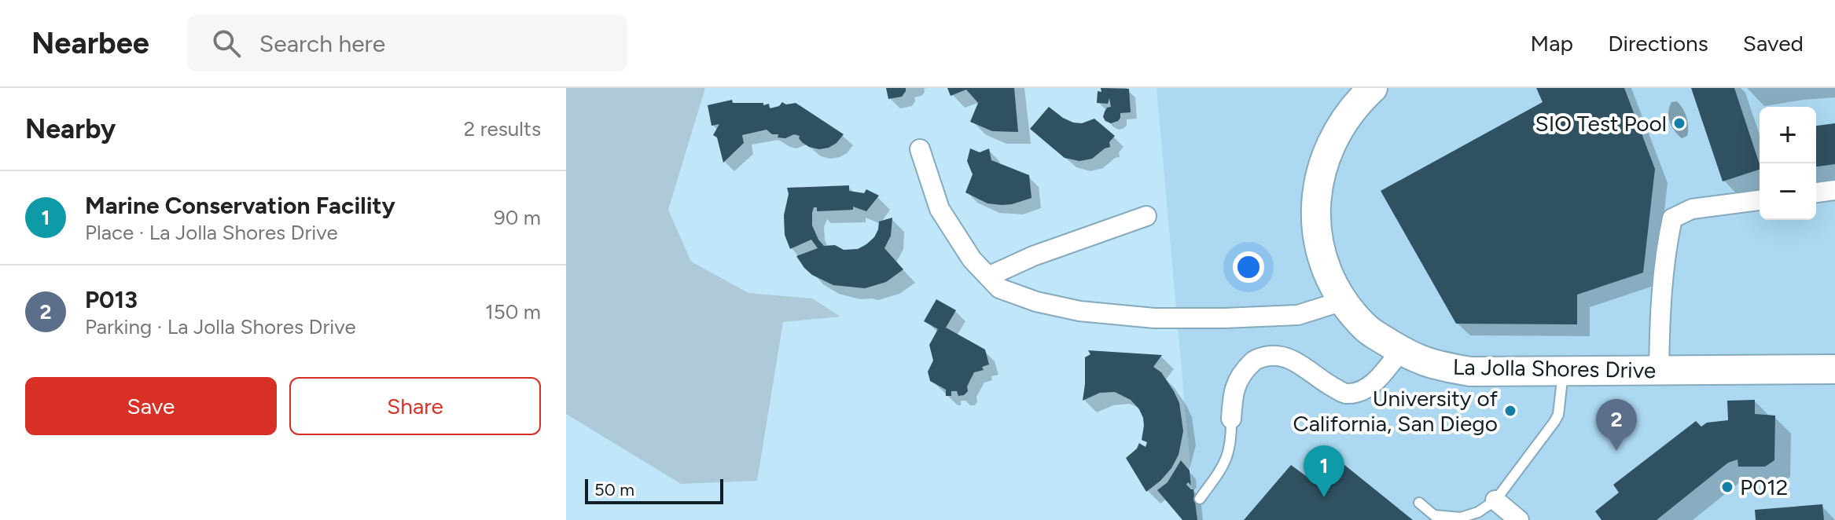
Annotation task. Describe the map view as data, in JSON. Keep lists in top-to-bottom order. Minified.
{"streets":{"main road":["La Jolla Shores Drive"]},"places":["SIO Test Pool","University of California, San Diego","P012"],"scale_bar":"50 m","page":{"header":"Nearbee","search":"Search here","nav":["Map","Directions","Saved"],"heading":["Nearby","2 results"],"map_buttons":["+","−"],"list":[{"mark":"1","name":"Marine Conservation Facility","note":"Place · La Jolla Shores Drive","value":"90 m"},{"mark":"2","name":"P013","note":"Parking · La Jolla Shores Drive","value":"150 m"}],"buttons":["Save","Share"],"pins":["2","1"],"scale":"50 m"}}
